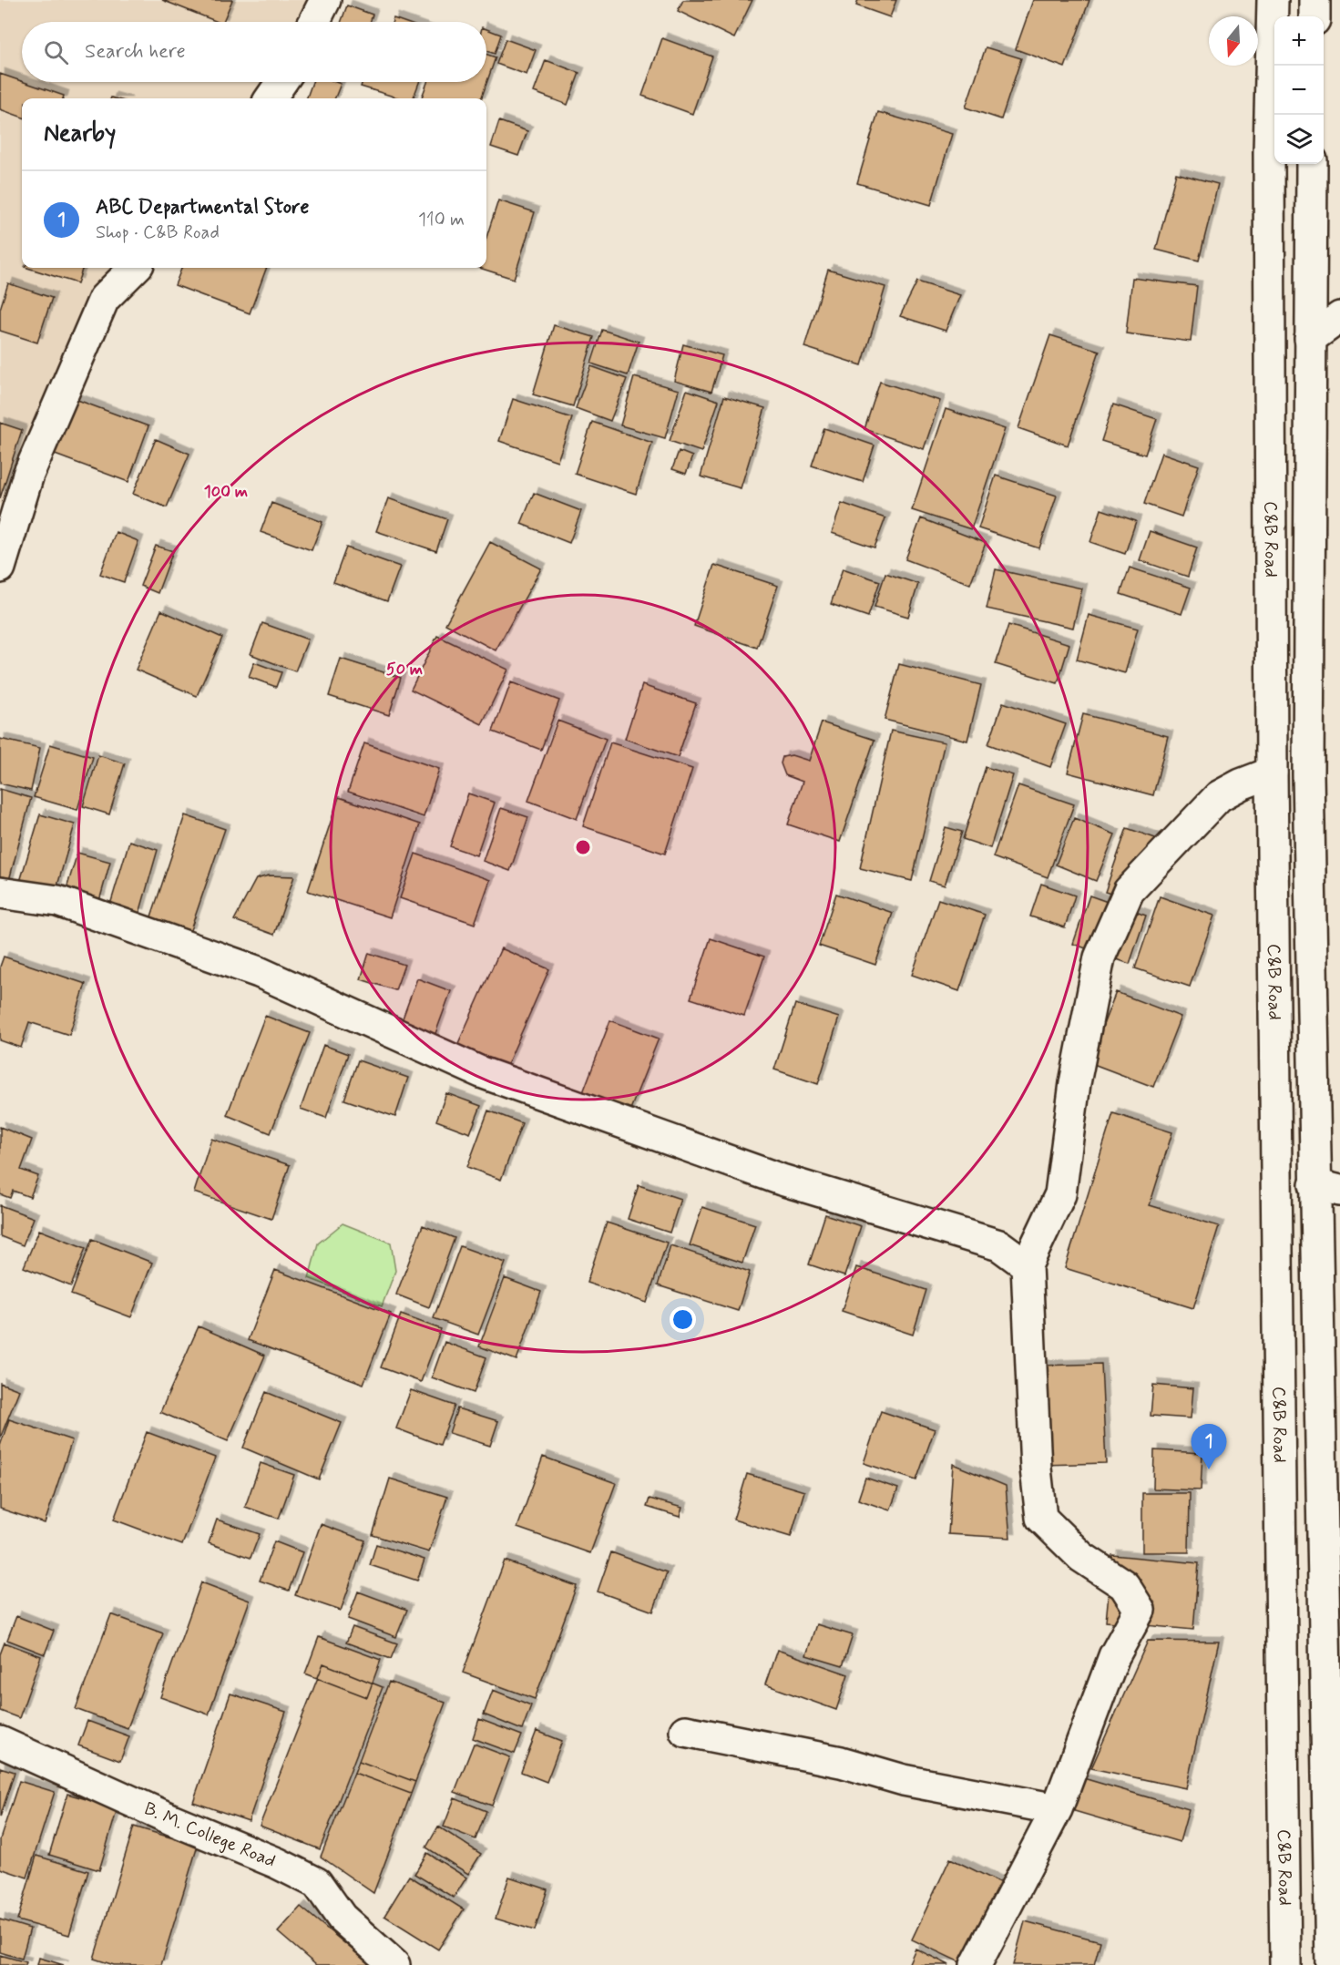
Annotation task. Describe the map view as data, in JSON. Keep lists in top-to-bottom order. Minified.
{"streets":{"main road":["C&B Road","B. M. College Road"]},"north":"bottom","page":{"map_buttons":["+","−"],"search":"Search here","heading":"Nearby","list":[{"mark":"1","name":"ABC Departmental Store","note":"Shop · C&B Road","value":"110 m"}],"pins":"1"},"rings":["100 m","50 m"]}
